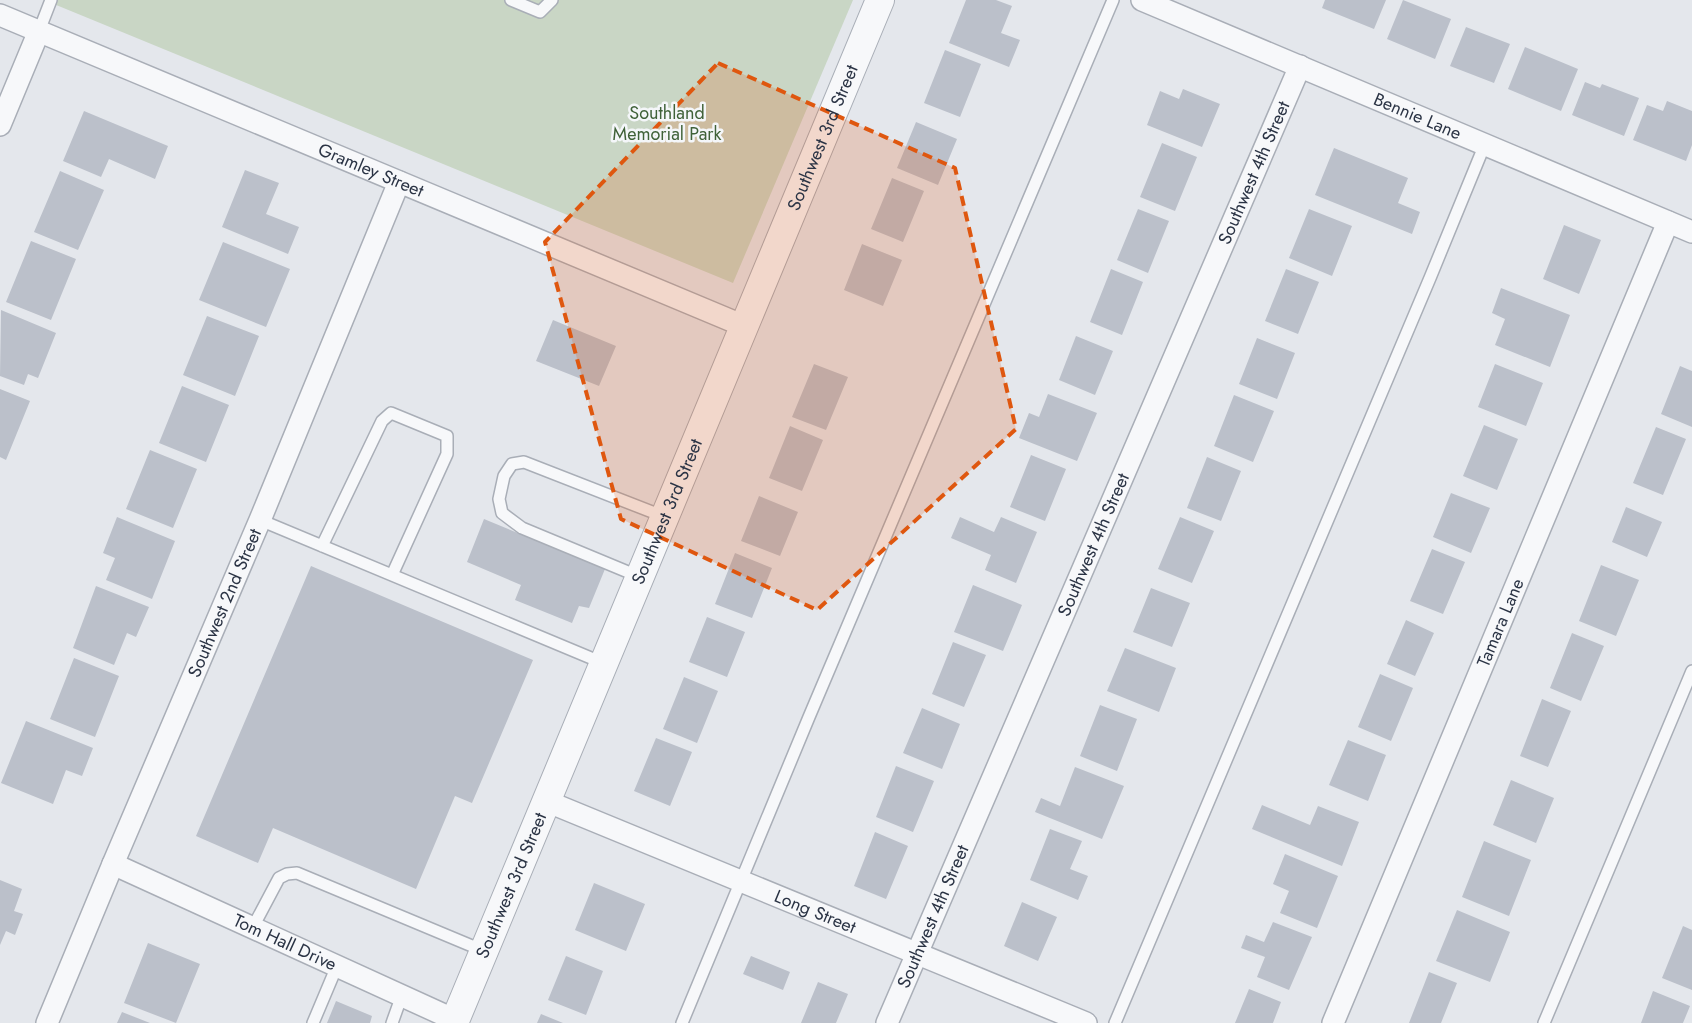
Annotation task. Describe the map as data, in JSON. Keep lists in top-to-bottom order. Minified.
{"streets":{"street":["Bennie Lane","Southwest 3rd Street","Gramley Street","Southwest 4th Street","Southwest 2nd Street","Tamara Lane","Long Street","Tom Hall Drive"]},"crossings":[["Bennie Lane","Southwest 4th Street"],["Bennie Lane","Tamara Lane"],["Southwest 3rd Street","Gramley Street"],["Southwest 3rd Street","Long Street"],["Southwest 3rd Street","Tom Hall Drive"],["Gramley Street","Southwest 2nd Street"],["Southwest 4th Street","Long Street"],["Southwest 2nd Street","Tom Hall Drive"]],"parks":["Southland Memorial Park"]}
